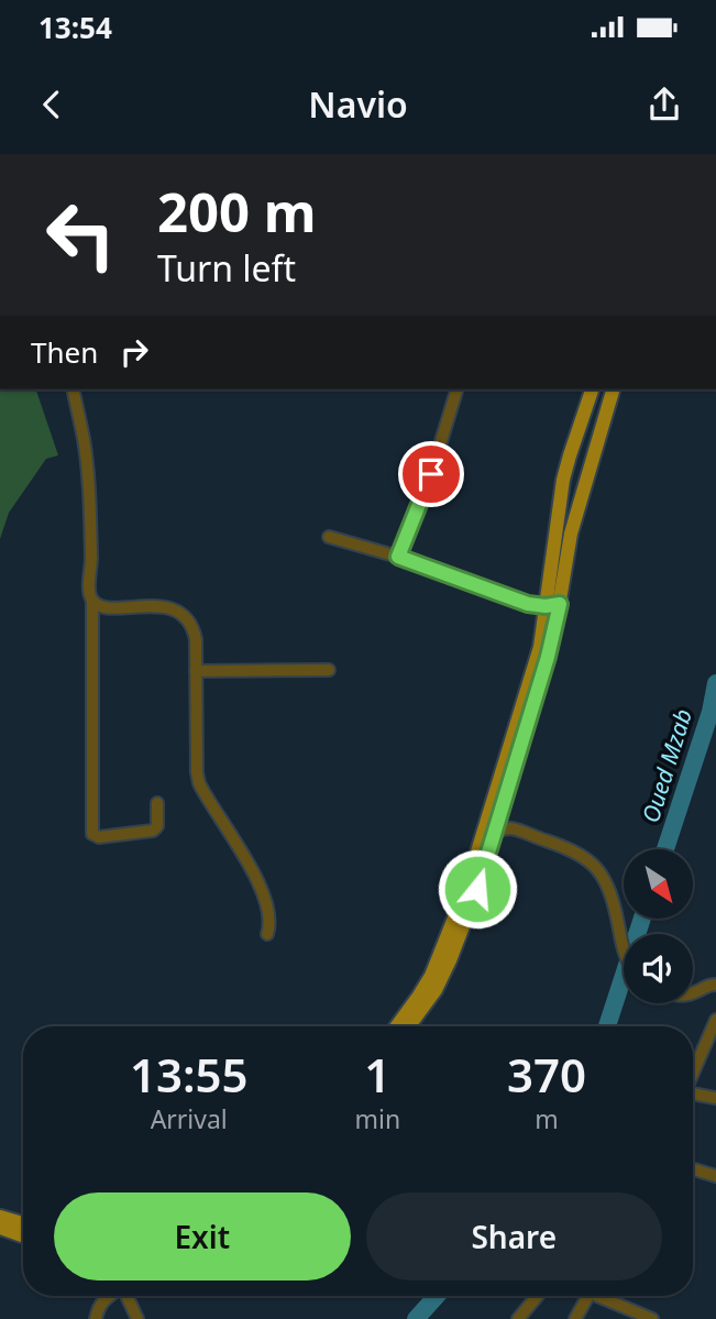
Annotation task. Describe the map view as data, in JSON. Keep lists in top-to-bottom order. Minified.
{"water":["Oued Mzab"],"north":"bottom right","page":{"status":"13:54","header":"Navio","turn":["200 m","Turn left"],"then":"Then","eta":["13:55","Arrival","1","min","370","m"],"buttons":["Exit","Share"]}}
